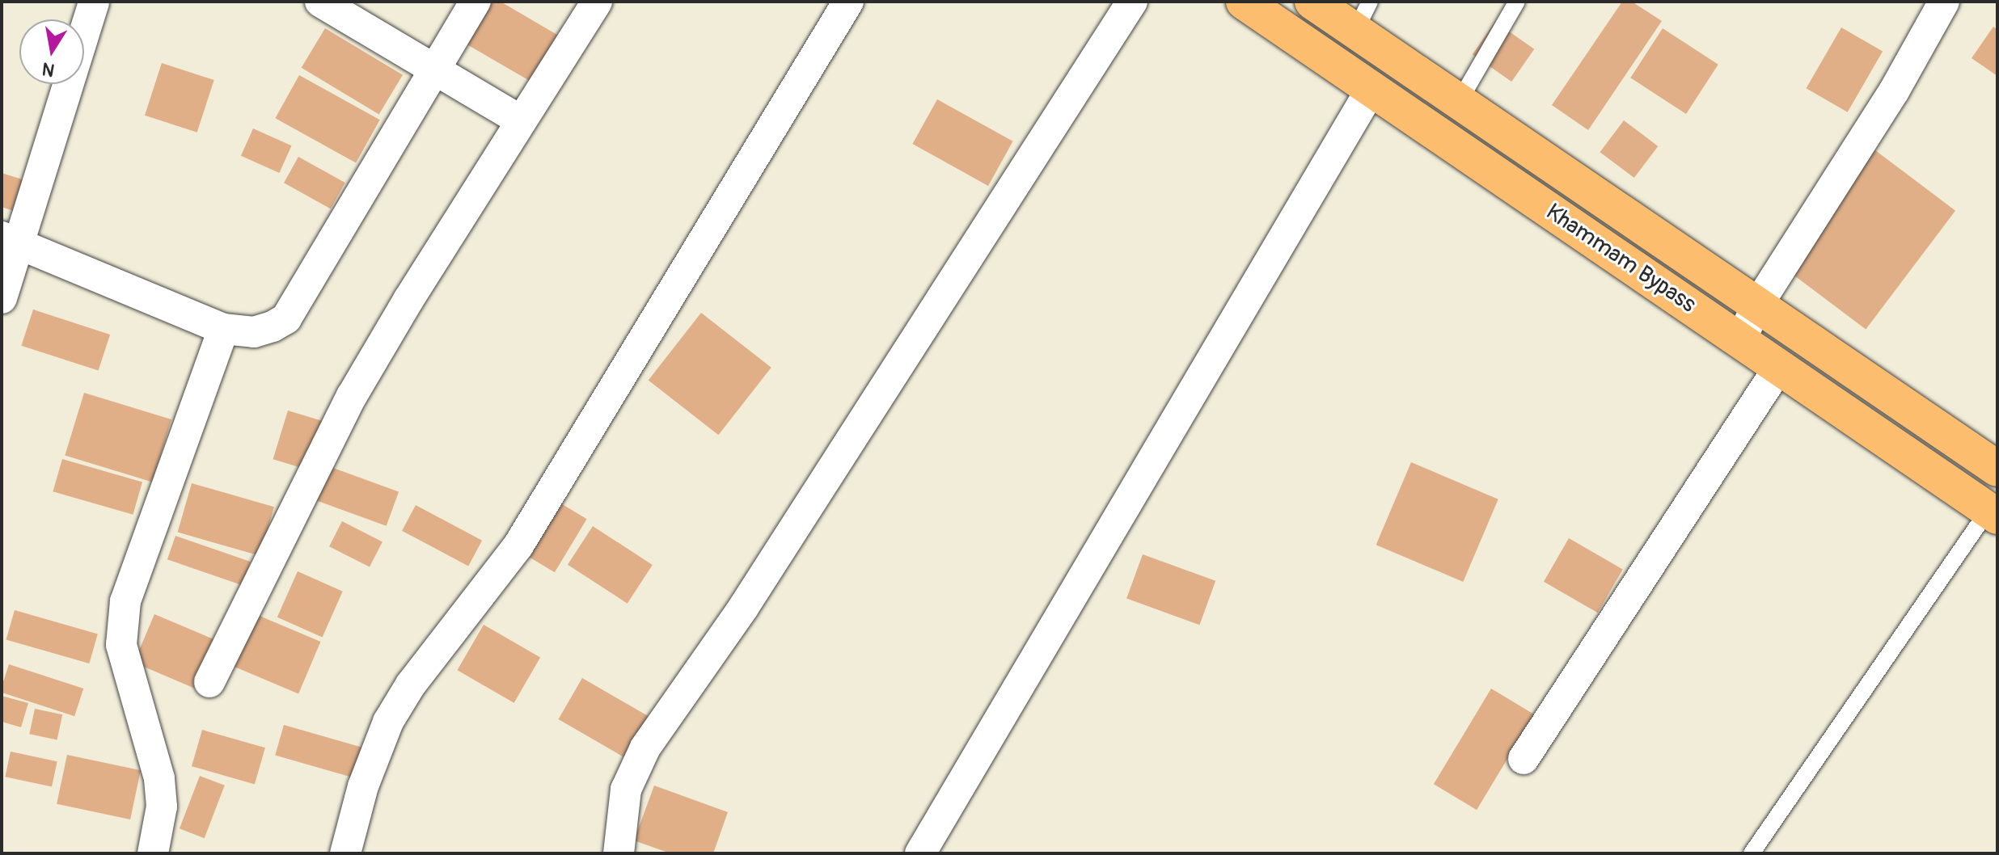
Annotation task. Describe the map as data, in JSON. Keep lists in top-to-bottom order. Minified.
{"streets":{"highway":["Khammam Bypass"]},"north":"bottom"}
